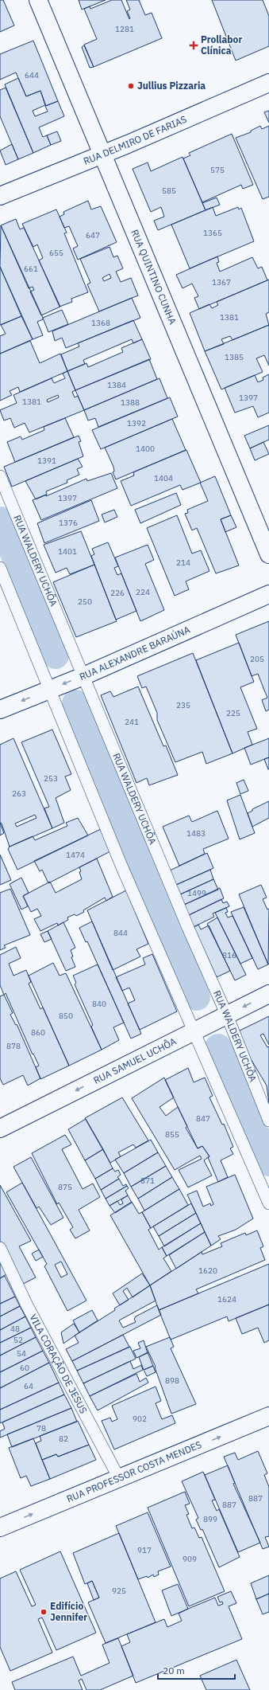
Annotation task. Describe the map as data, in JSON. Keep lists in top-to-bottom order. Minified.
{"streets":{"street":["RUA DELMIRO DE FARIAS","RUA QUINTINO CUNHA","RUA ALEXANDRE BARAÚNA","RUA SAMUEL UCHÔA","RUA PROFESSOR COSTA MENDES"],"lane":["RUA WALDERY UCHÔA","VILA CORAÇÃO DE JESUS"]},"crossings":[["RUA DELMIRO DE FARIAS","RUA QUINTINO CUNHA"],["RUA WALDERY UCHÔA","RUA ALEXANDRE BARAÚNA"],["RUA WALDERY UCHÔA","RUA SAMUEL UCHÔA"],["VILA CORAÇÃO DE JESUS","RUA PROFESSOR COSTA MENDES"]],"one_way":["RUA SAMUEL UCHÔA","RUA PROFESSOR COSTA MENDES"],"places":{"health":["Prollabor Clínica"],"other":["Jullius Pizzaria","Edifício Jennifer"]},"house_numbers":["1281","644","575","585","1365","647","655","661","1367","1381","1368","1385","1384","1397","1381","1388","1392","1400","1391","1404","1397","1376","1401","214","224","226","250","205","235","225","241","253","263","1483","1474","1499","844","816","840","850","860","878","847","855","871","875","1620","1624","48","52","54","60","898","64","902","78","82","887","887","899","917","909","925"],"scale_bar":"20 m"}
